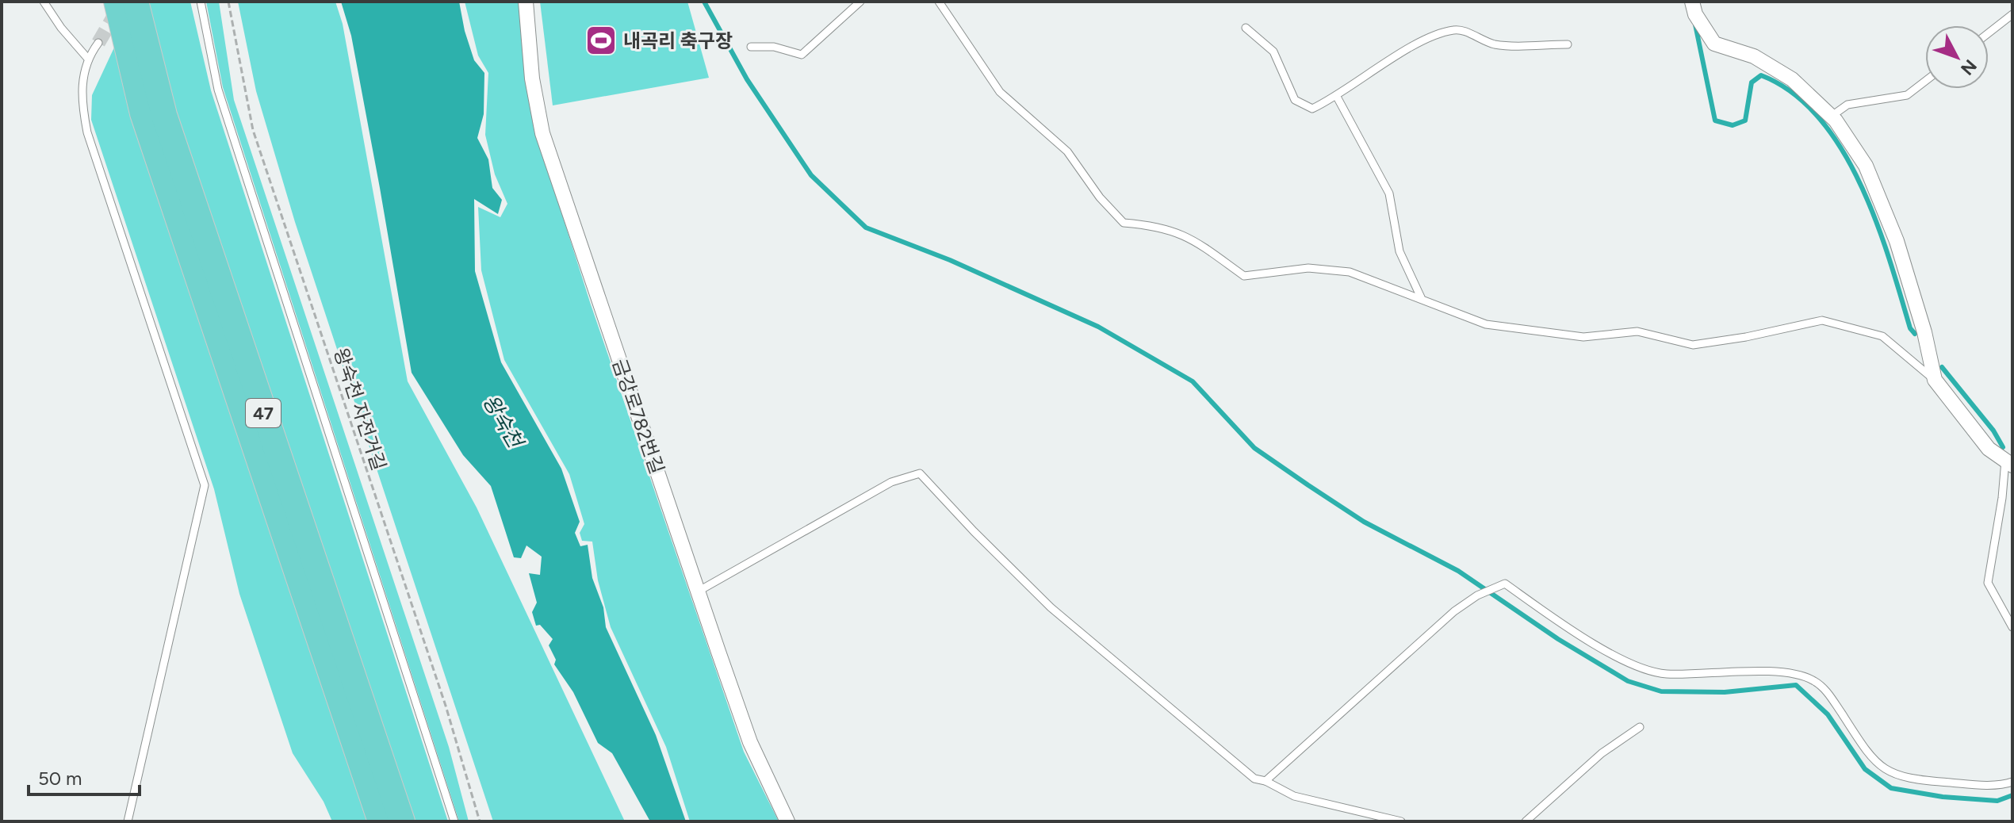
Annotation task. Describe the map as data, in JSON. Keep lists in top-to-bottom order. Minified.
{"streets":{"highway":["47"],"street":["금강로782번길"],"path":["왕숙천 자전거길"]},"water":["왕숙천"],"places":{"sports":["내곡리 축구장"]},"scale_bar":"50 m","north":"bottom right"}
